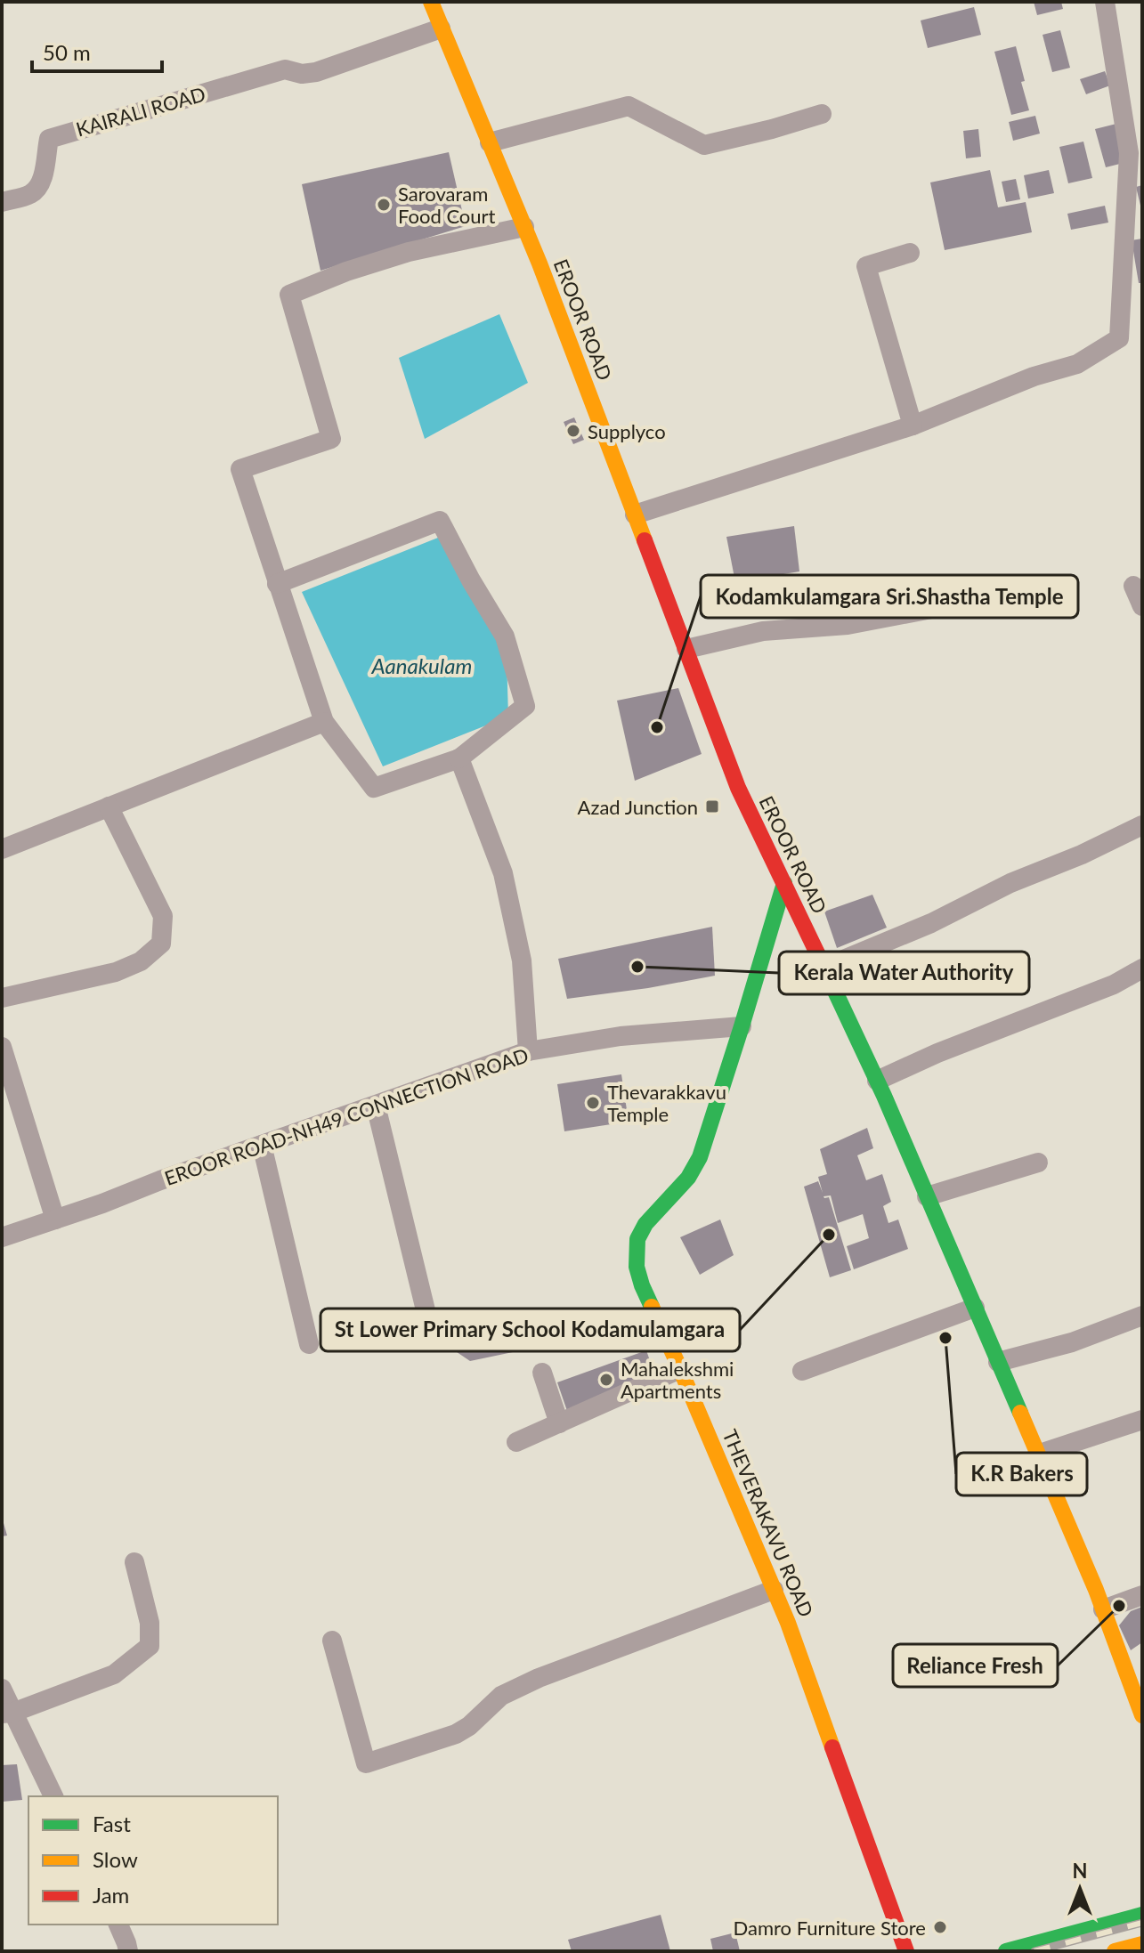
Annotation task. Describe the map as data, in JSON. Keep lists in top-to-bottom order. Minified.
{"streets":{"main road":["EROOR ROAD","THEVERAKAVU ROAD"],"street":["KAIRALI ROAD","EROOR ROAD-NH49 CONNECTION ROAD"]},"crossings":[["KAIRALI ROAD","EROOR ROAD"],["EROOR ROAD","THEVERAKAVU ROAD"],["EROOR ROAD-NH49 CONNECTION ROAD","THEVERAKAVU ROAD"]],"water":["Aanakulam"],"places":{"other":["Sarovaram Food Court","Supplyco","Kodamkulamgara Sri.Shastha Temple","Kerala Water Authority","Thevarakkavu Temple","St Lower Primary School Kodamulamgara","K.R Bakers","Mahalekshmi Apartments","Reliance Fresh","Damro Furniture Store"],"transit":["Azad Junction"]},"legend":["Fast","Slow","Jam"],"scale_bar":"50 m","north":"top"}
